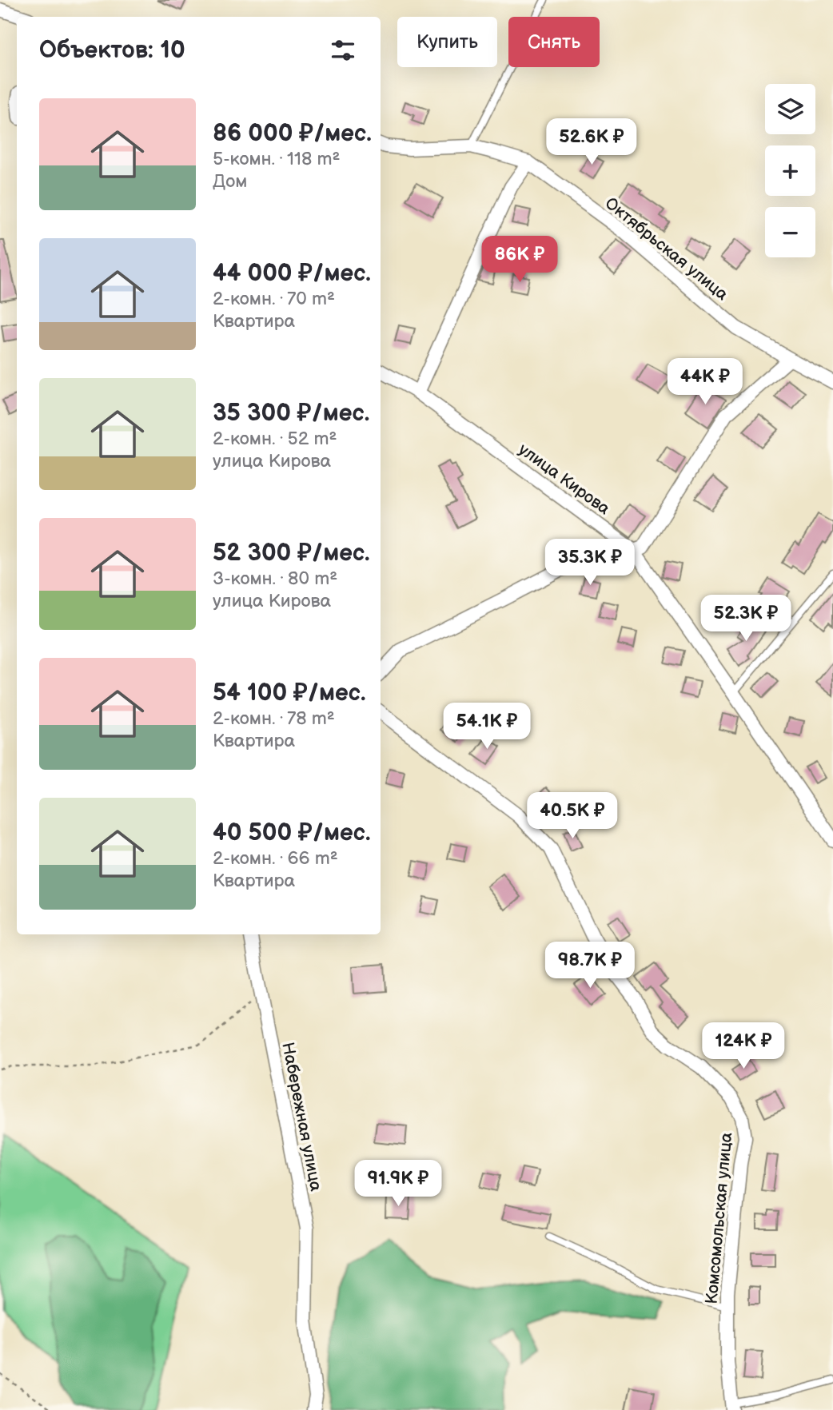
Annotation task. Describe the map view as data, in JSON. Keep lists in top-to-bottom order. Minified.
{"streets":{"street":["Октябрьская улица","улица Кирова","Набережная улица","Комсомольская улица"]},"page":{"chip":["Купить","Снять"],"heading":"Объектов: 10","map_buttons":["+","−"],"list":[{"name":"86 000 ₽/мес.","note":"5-комн. · 118 m² · Дом"},{"name":"44 000 ₽/мес.","note":"2-комн. · 70 m² · Квартира"},{"name":"35 300 ₽/мес.","note":"2-комн. · 52 m² · улица Кирова"},{"name":"52 300 ₽/мес.","note":"3-комн. · 80 m² · улица Кирова"},{"name":"54 100 ₽/мес.","note":"2-комн. · 78 m² · Квартира"},{"name":"40 500 ₽/мес.","note":"2-комн. · 66 m² · Квартира"}],"price":["52.6K ₽","86K ₽","44K ₽","35.3K ₽","52.3K ₽","54.1K ₽","40.5K ₽","98.7K ₽","124K ₽","91.9K ₽"]}}
